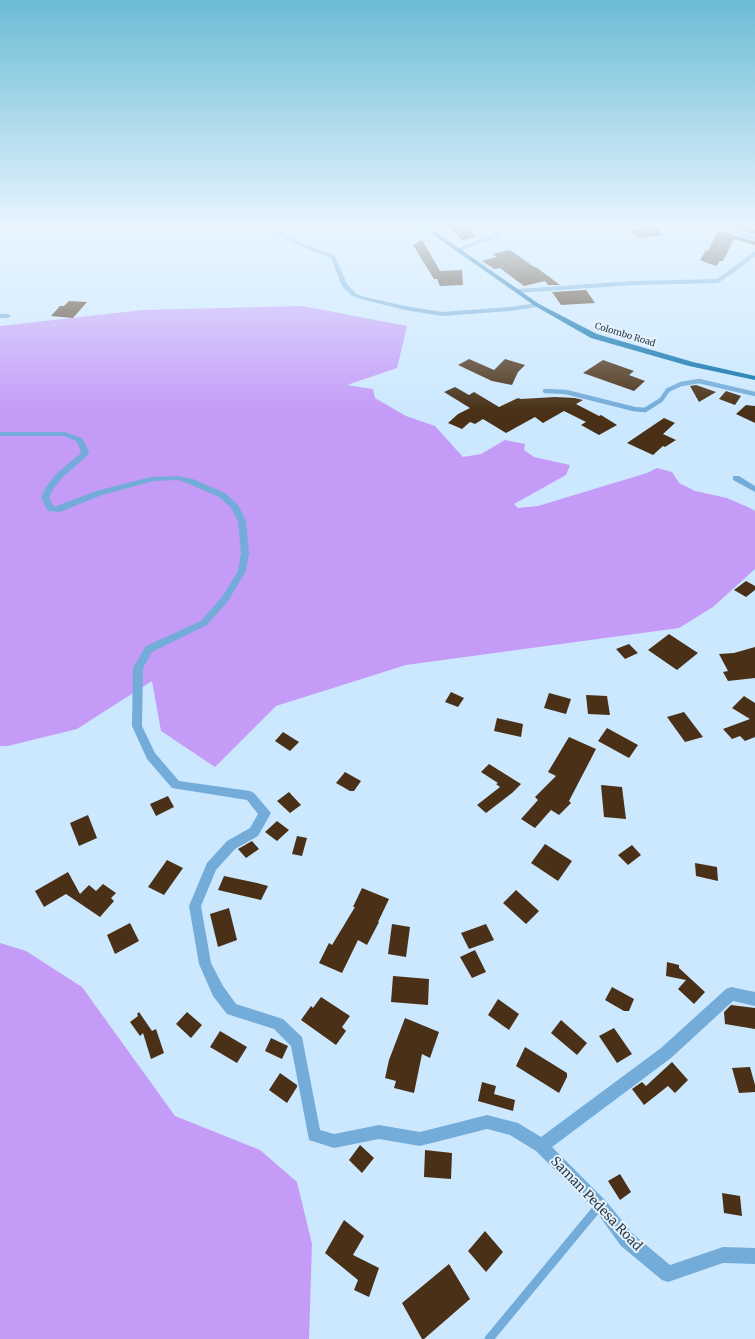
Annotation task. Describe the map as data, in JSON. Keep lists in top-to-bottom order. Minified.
{"streets":{"highway":["Colombo Road"],"street":["Saman Pedesa Road"]}}
